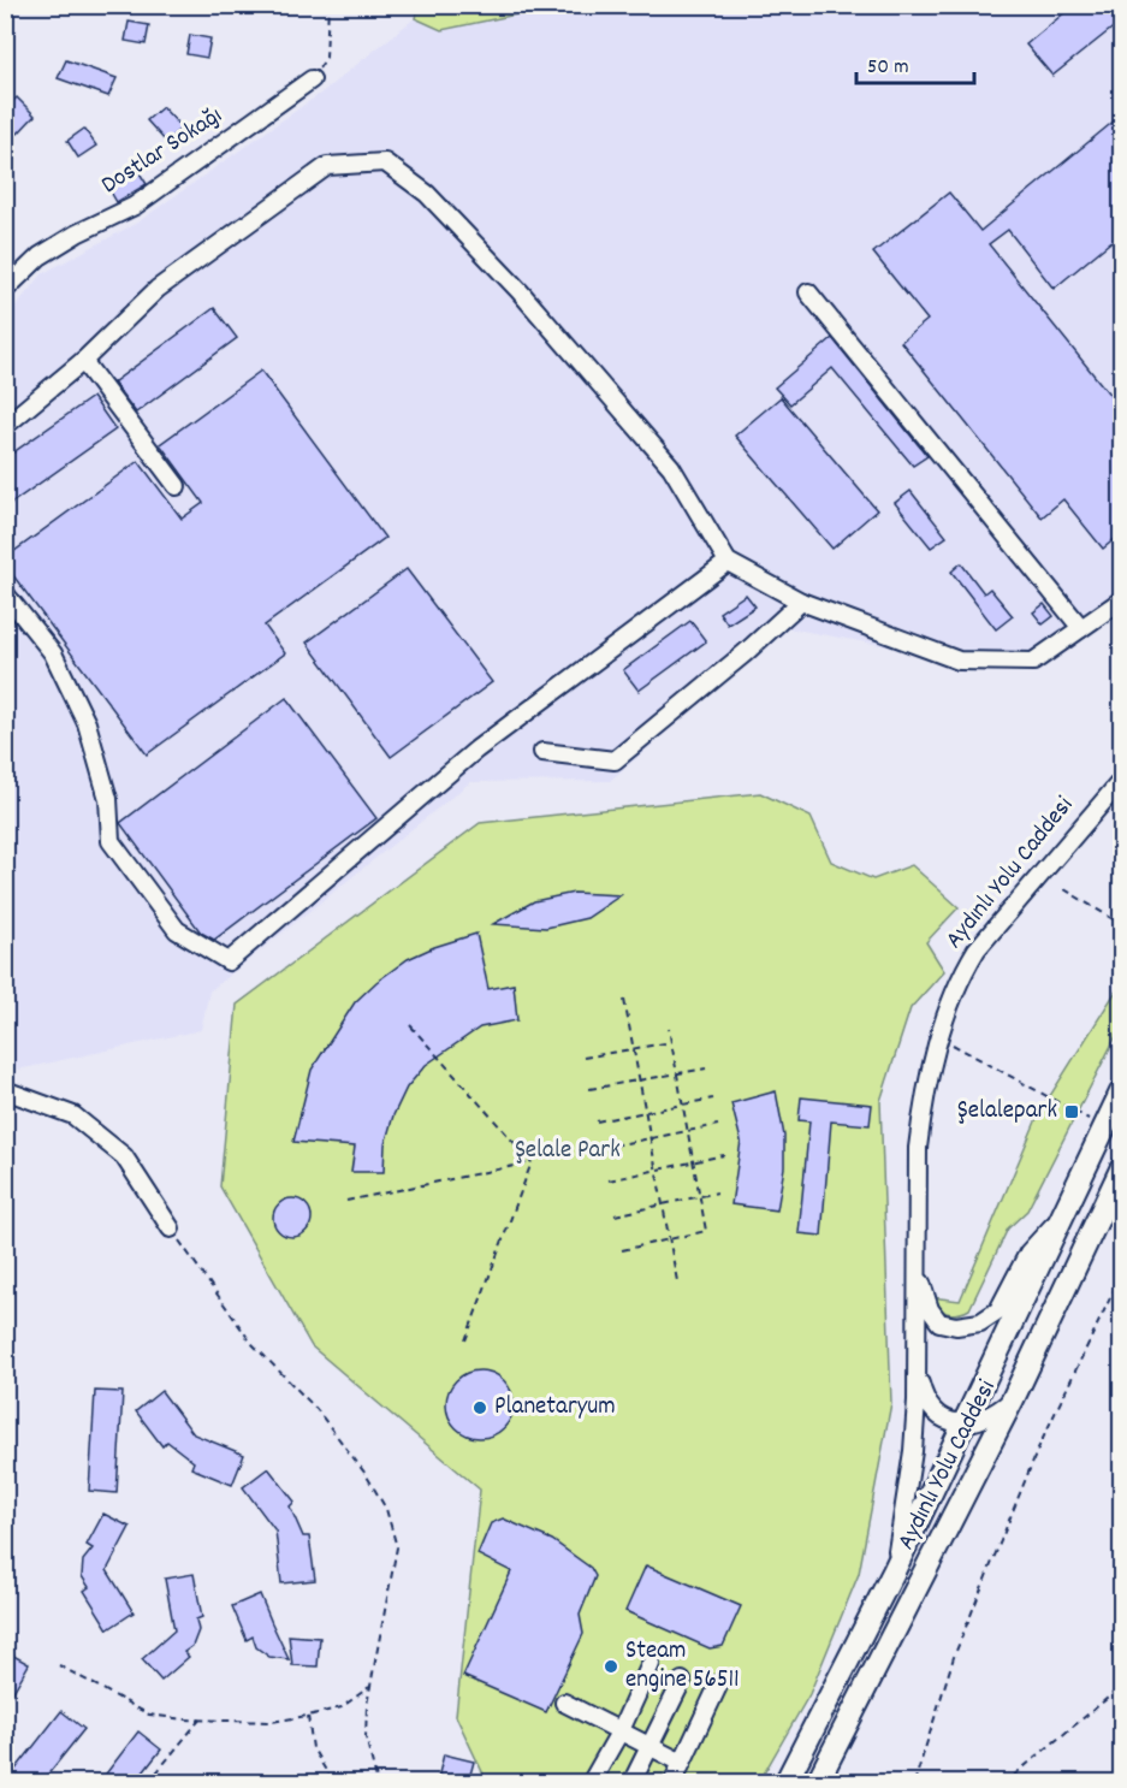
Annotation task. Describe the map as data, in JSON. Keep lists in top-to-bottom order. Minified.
{"streets":{"main road":["Aydınlı Yolu Caddesi"],"street":["Dostlar Sokağı"]},"parks":["Şelale Park"],"places":{"transit":["Şelalepark"],"other":["Planetaryum","Steam engine 56511"]},"scale_bar":"50 m"}
